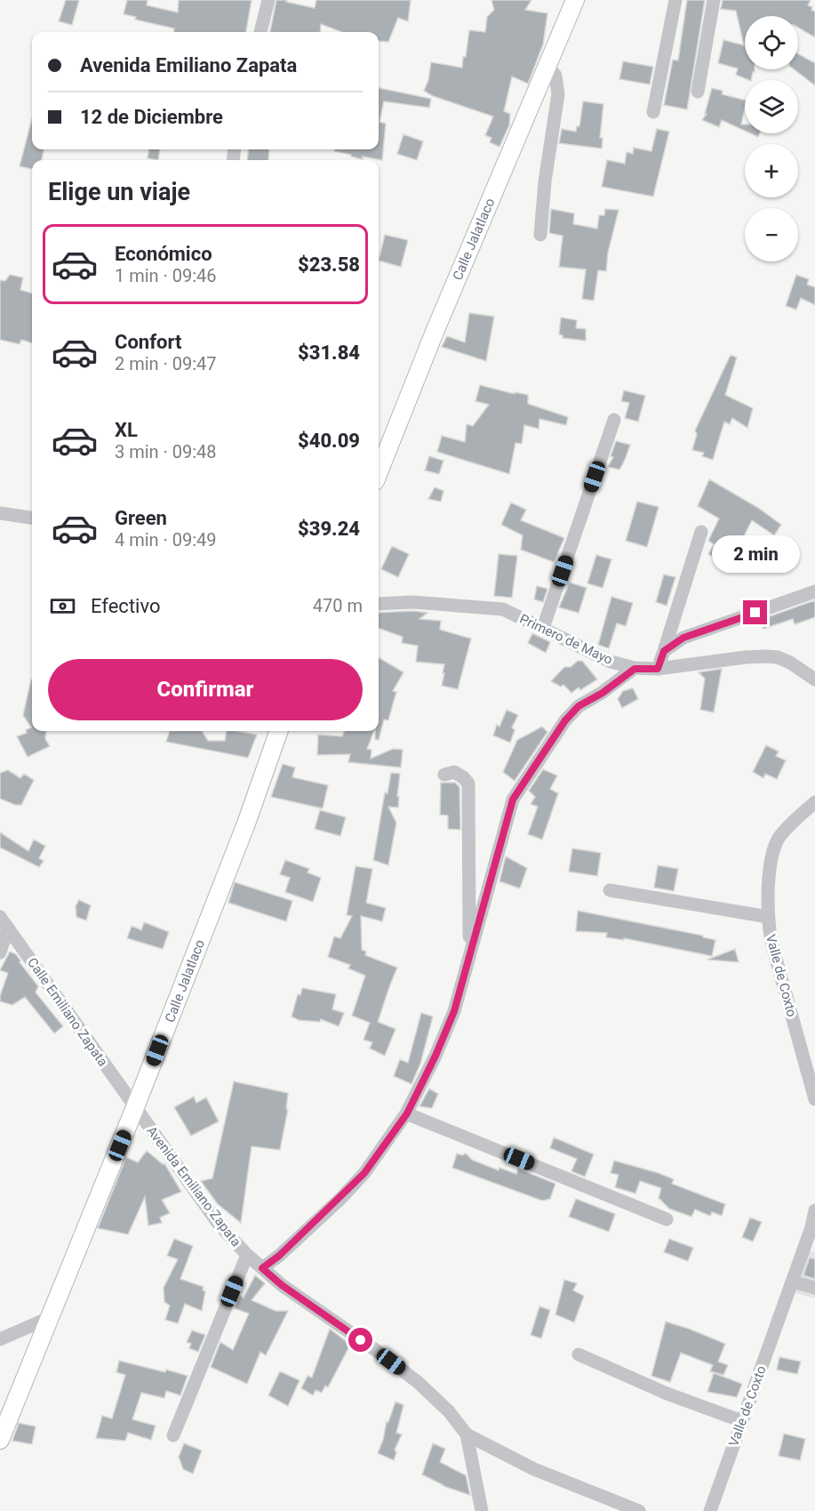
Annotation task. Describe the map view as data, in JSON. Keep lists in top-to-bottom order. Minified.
{"streets":{"main road":["Calle Jalatlaco"],"street":["Primero de Mayo","Valle de Coxto","Calle Emiliano Zapata","Avenida Emiliano Zapata"]},"crossings":[["Calle Jalatlaco","Calle Emiliano Zapata"],["Calle Jalatlaco","Avenida Emiliano Zapata"],["Calle Emiliano Zapata","Avenida Emiliano Zapata"]],"page":{"map_buttons":["+","−"],"banner":["Avenida Emiliano Zapata","12 de Diciembre"],"heading":"Elige un viaje","list":[{"name":"Económico","note":"1 min · 09:46","value":"$23.58"},{"name":"Confort","note":"2 min · 09:47","value":"$31.84"},{"name":"XL","note":"3 min · 09:48","value":"$40.09"},{"name":"Green","note":"4 min · 09:49","value":"$39.24"}],"bubble":"2 min","pay":["Efectivo","470 m"],"buttons":"Confirmar"}}
